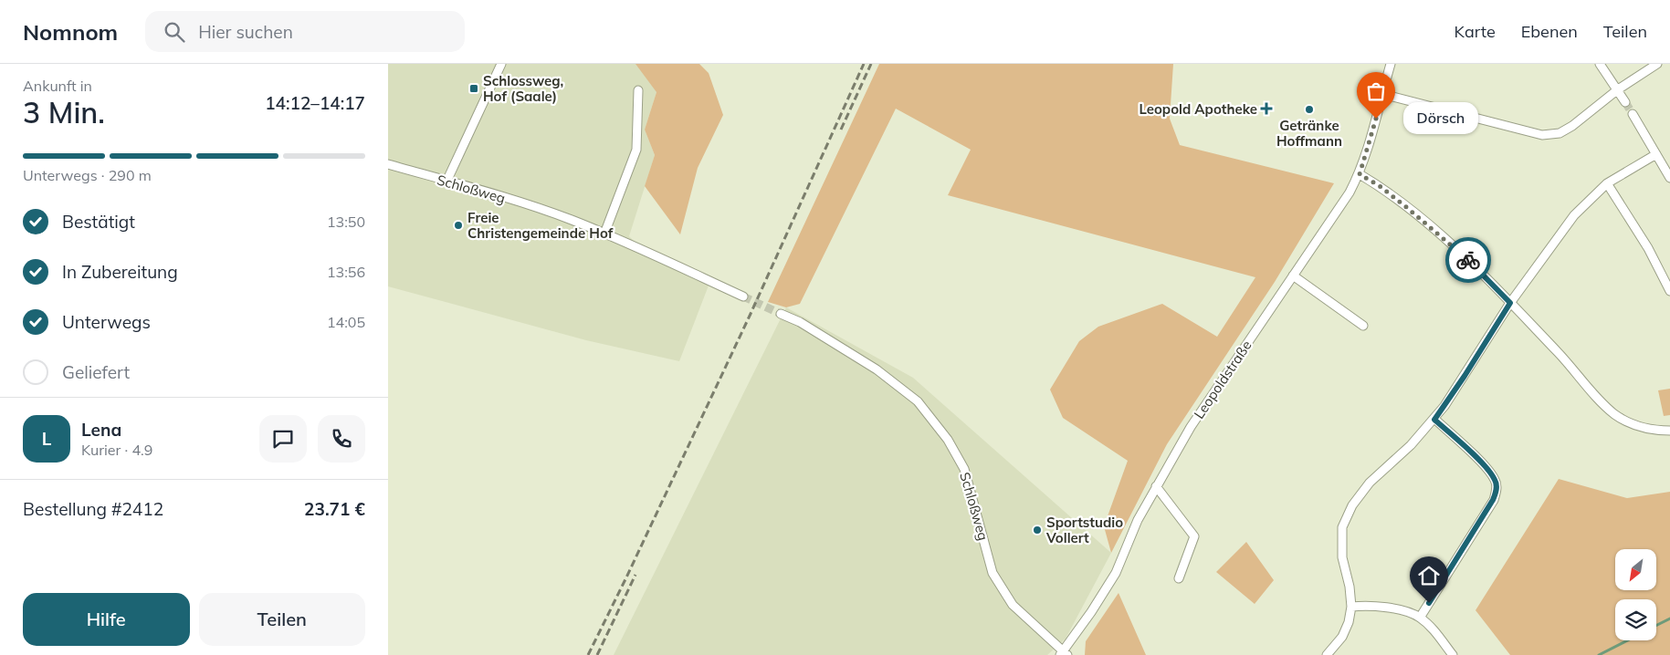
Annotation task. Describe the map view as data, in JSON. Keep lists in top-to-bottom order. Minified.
{"streets":{"street":["Schloßweg","Leopoldstraße"]},"crossings":[["Schloßweg","Leopoldstraße"]],"places":{"transit":["Schlossweg, Hof (Saale)"],"health":["Leopold Apotheke"],"other":["Getränke Hoffmann","Dörsch","Freie Christengemeinde Hof","Sportstudio Vollert"]},"north":"bottom left","page":{"header":"Nomnom","search":"Hier suchen","nav":["Karte","Ebenen","Teilen"],"heading":["3 Min.","Ankunft in","14:12–14:17"],"panel":["Lena","Kurier · 4.9","Bestellung #2412","23.71 €"],"bubble":"Dörsch","bar":"Unterwegs · 290 m","list":[["Bestätigt","13:50"],["In Zubereitung","13:56"],["Unterwegs","14:05"],"Geliefert"],"round":"L","buttons":["Hilfe","Teilen"]}}
